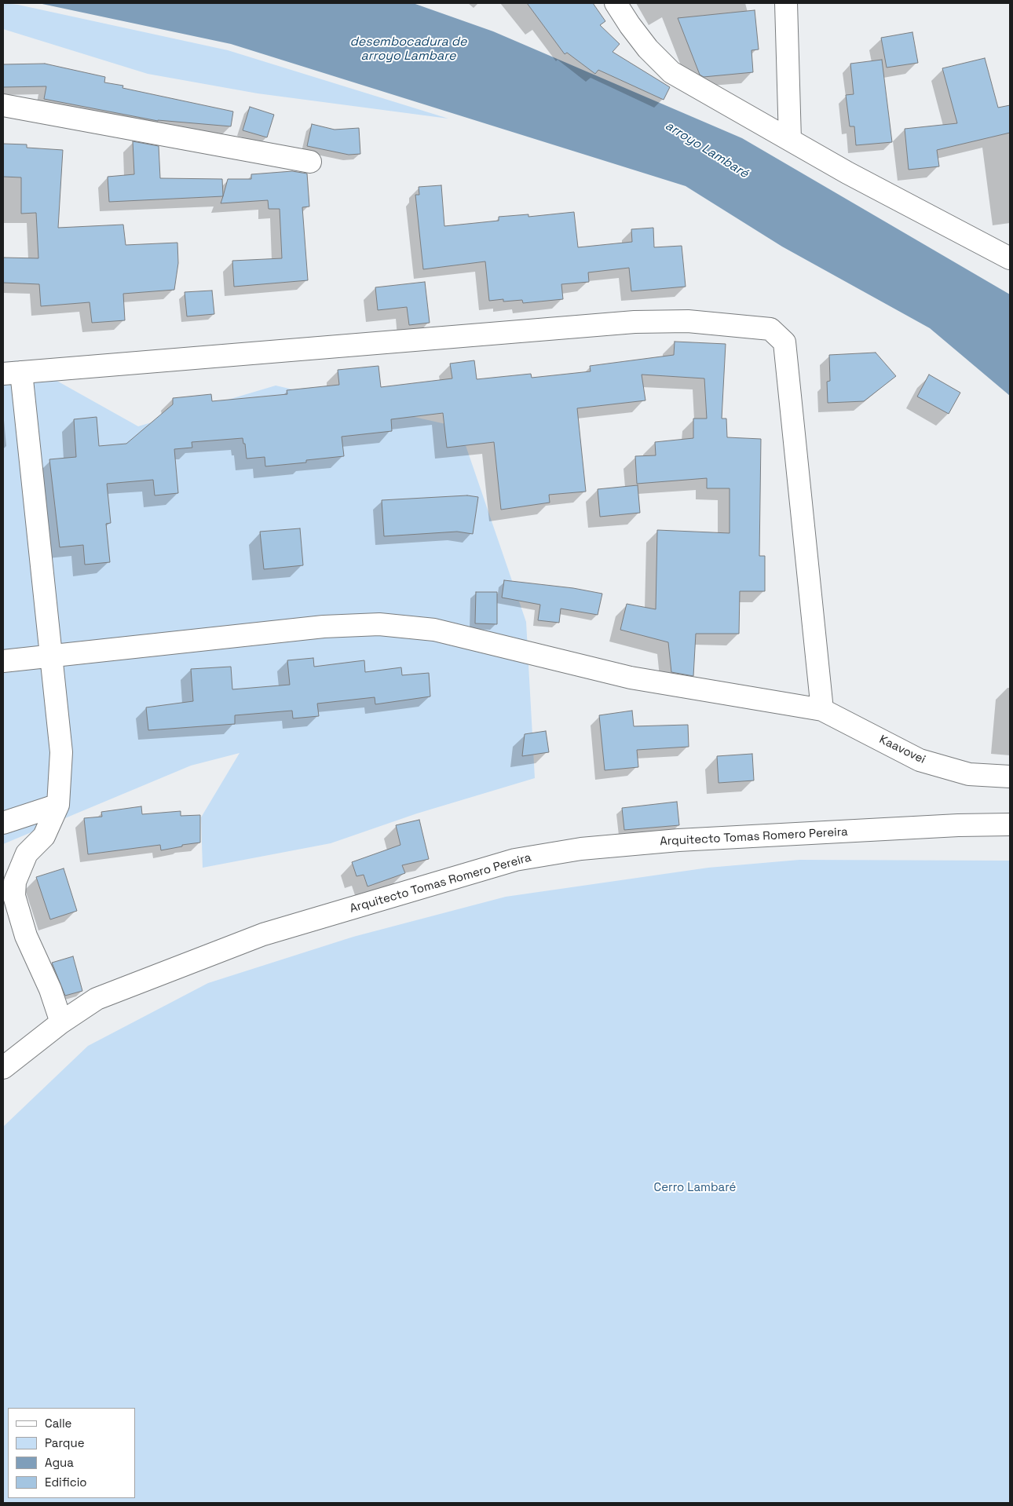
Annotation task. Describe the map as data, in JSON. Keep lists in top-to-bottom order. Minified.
{"streets":{"street":["Kaavovei","Arquitecto Tomas Romero Pereira"]},"water":["desembocadura de arroyo Lambare","arroyo Lambaré"],"parks":["Cerro Lambaré"],"legend":["Calle","Parque","Agua","Edificio"]}
